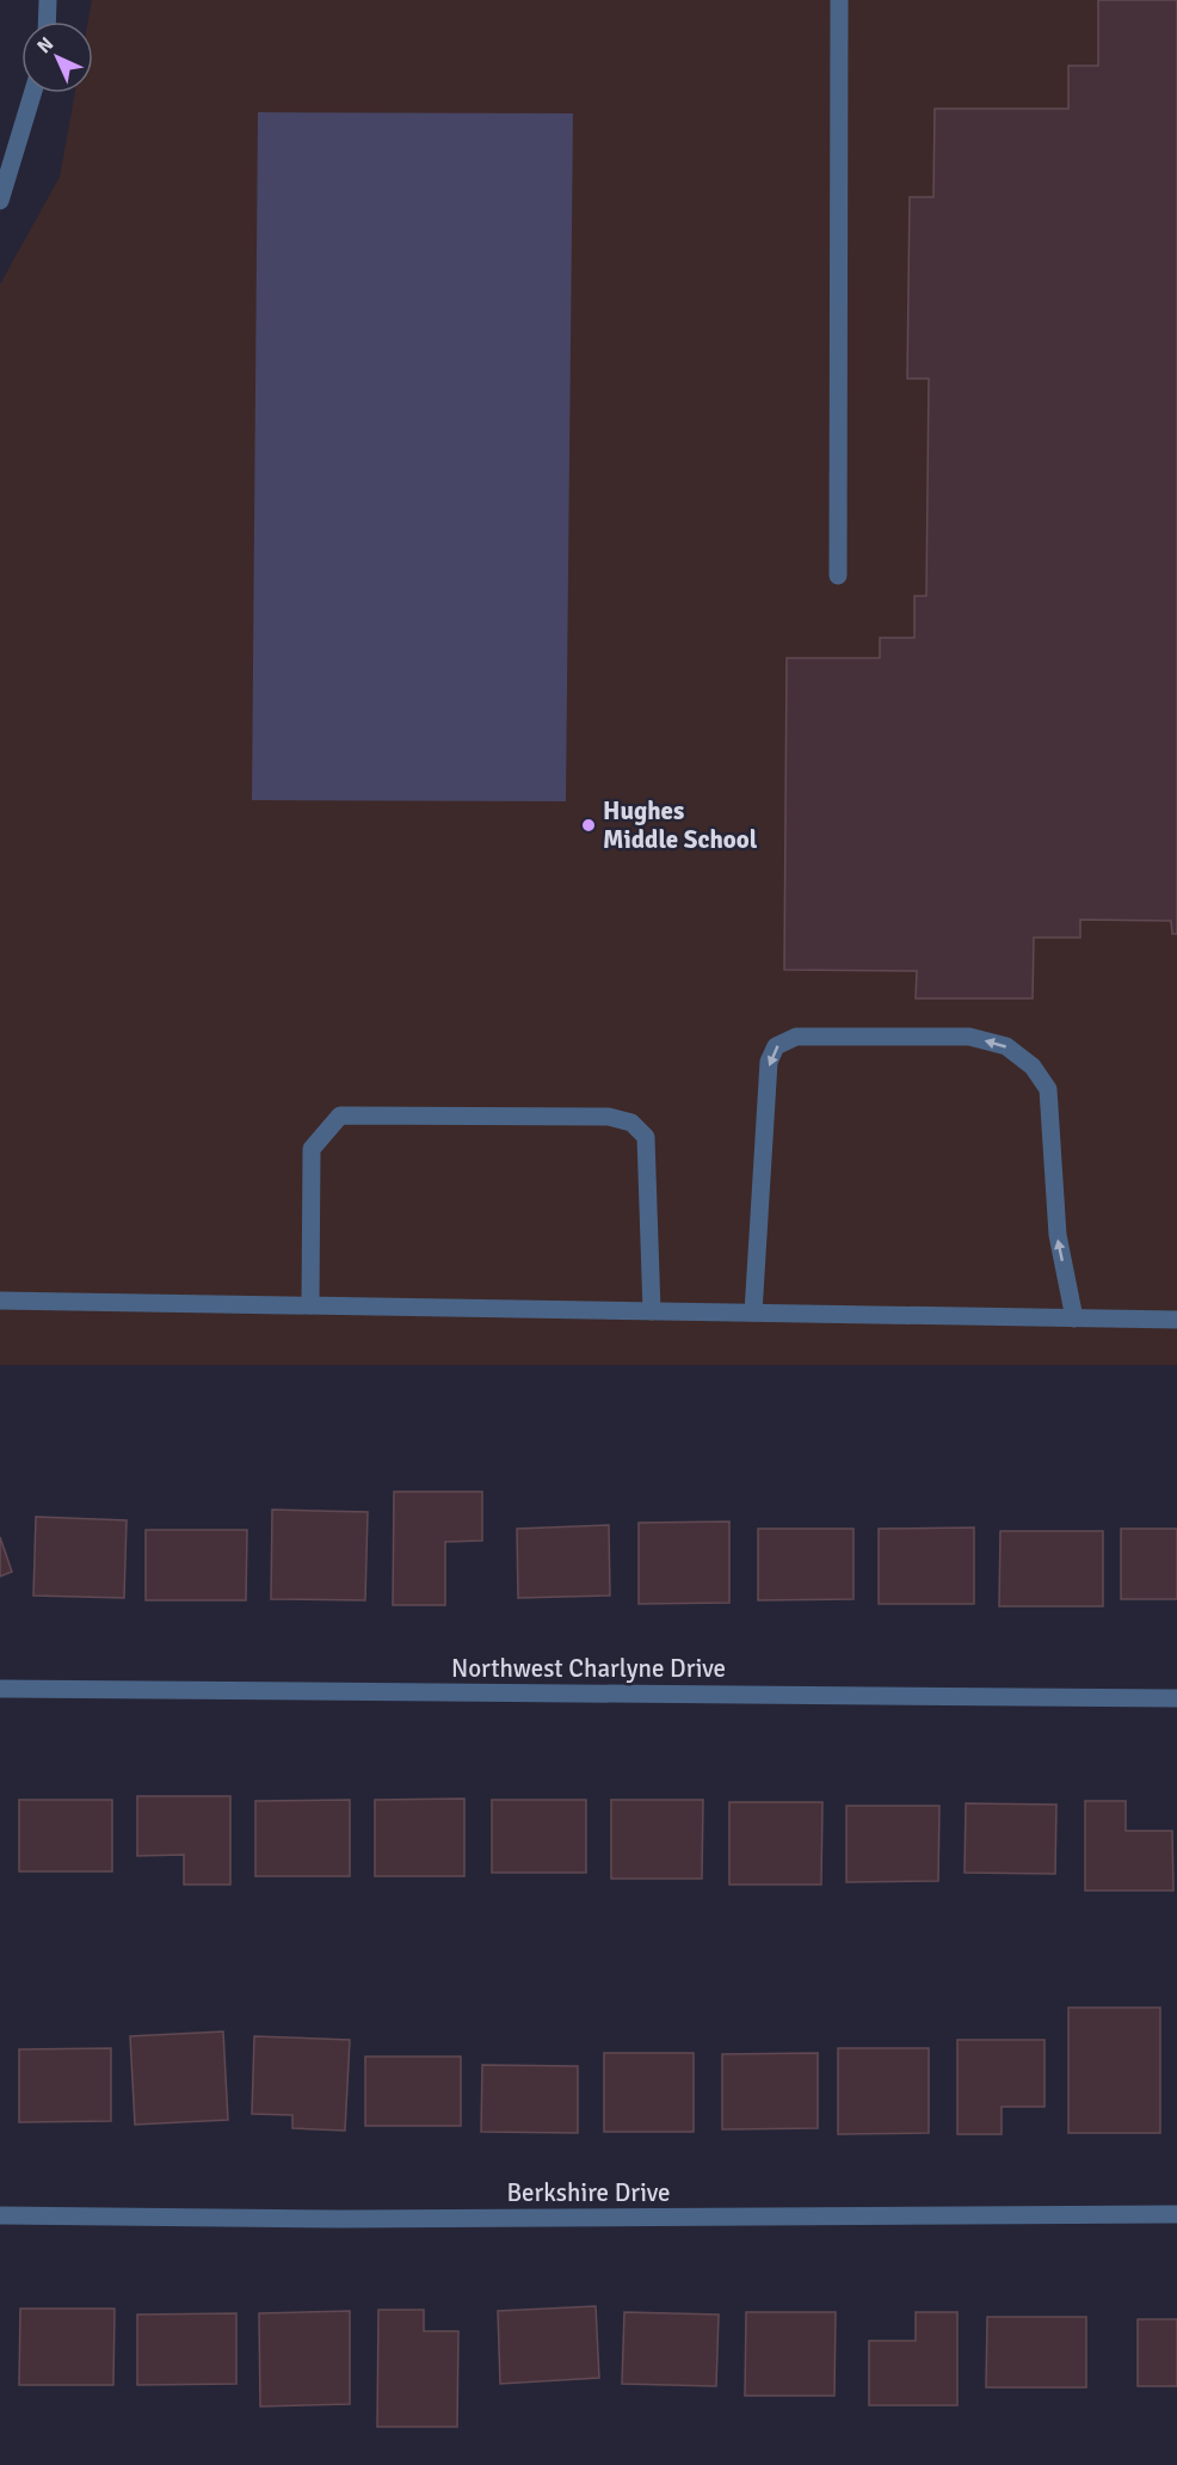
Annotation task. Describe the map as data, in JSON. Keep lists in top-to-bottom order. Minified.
{"streets":{"street":["Northwest Charlyne Drive","Berkshire Drive"]},"places":["Hughes Middle School"],"north":"top left"}
